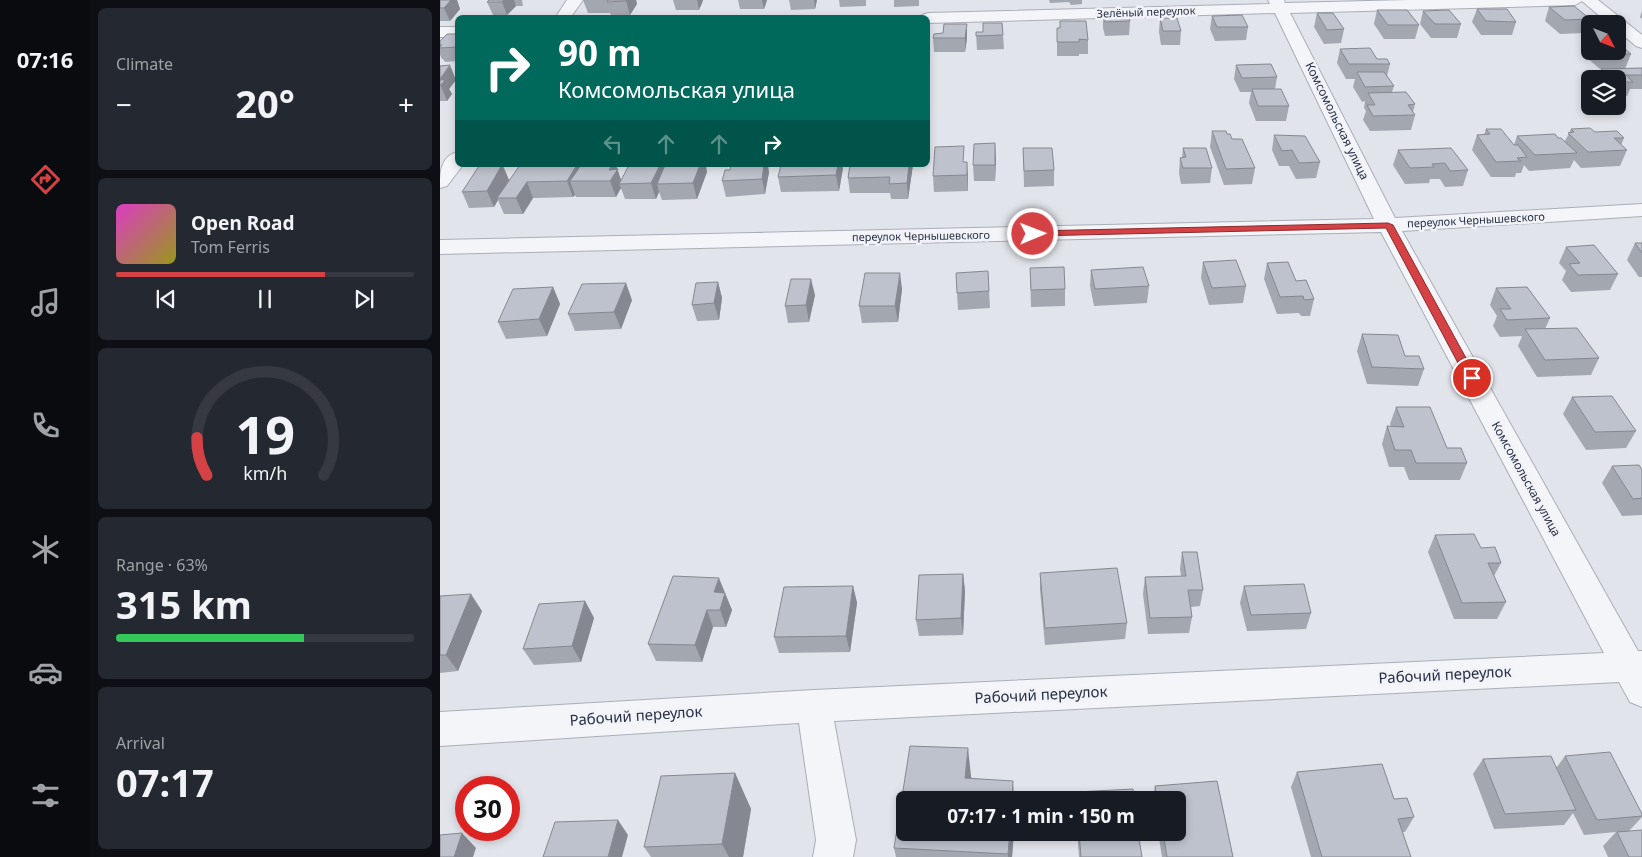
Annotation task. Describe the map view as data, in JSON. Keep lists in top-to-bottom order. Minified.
{"streets":{"street":["Зелёный переулок","Комсомольская улица","переулок Чернышевского","Рабочий переулок"]},"crossings":[["Зелёный переулок","Комсомольская улица"],["Комсомольская улица","переулок Чернышевского"],["Комсомольская улица","Рабочий переулок"]],"north":"bottom right","page":{"tabs":"07:16","tile":["Climate",["Range · 63%","315 km"],["Arrival","07:17"]],"turn":["90 m","Комсомольская улица"],"heat":["−","20°","+"],"song":["Open Road","Tom Ferris"],"limit":"30","trip":"07:17 · 1 min · 150 m","gauge":["19","km/h"]}}
